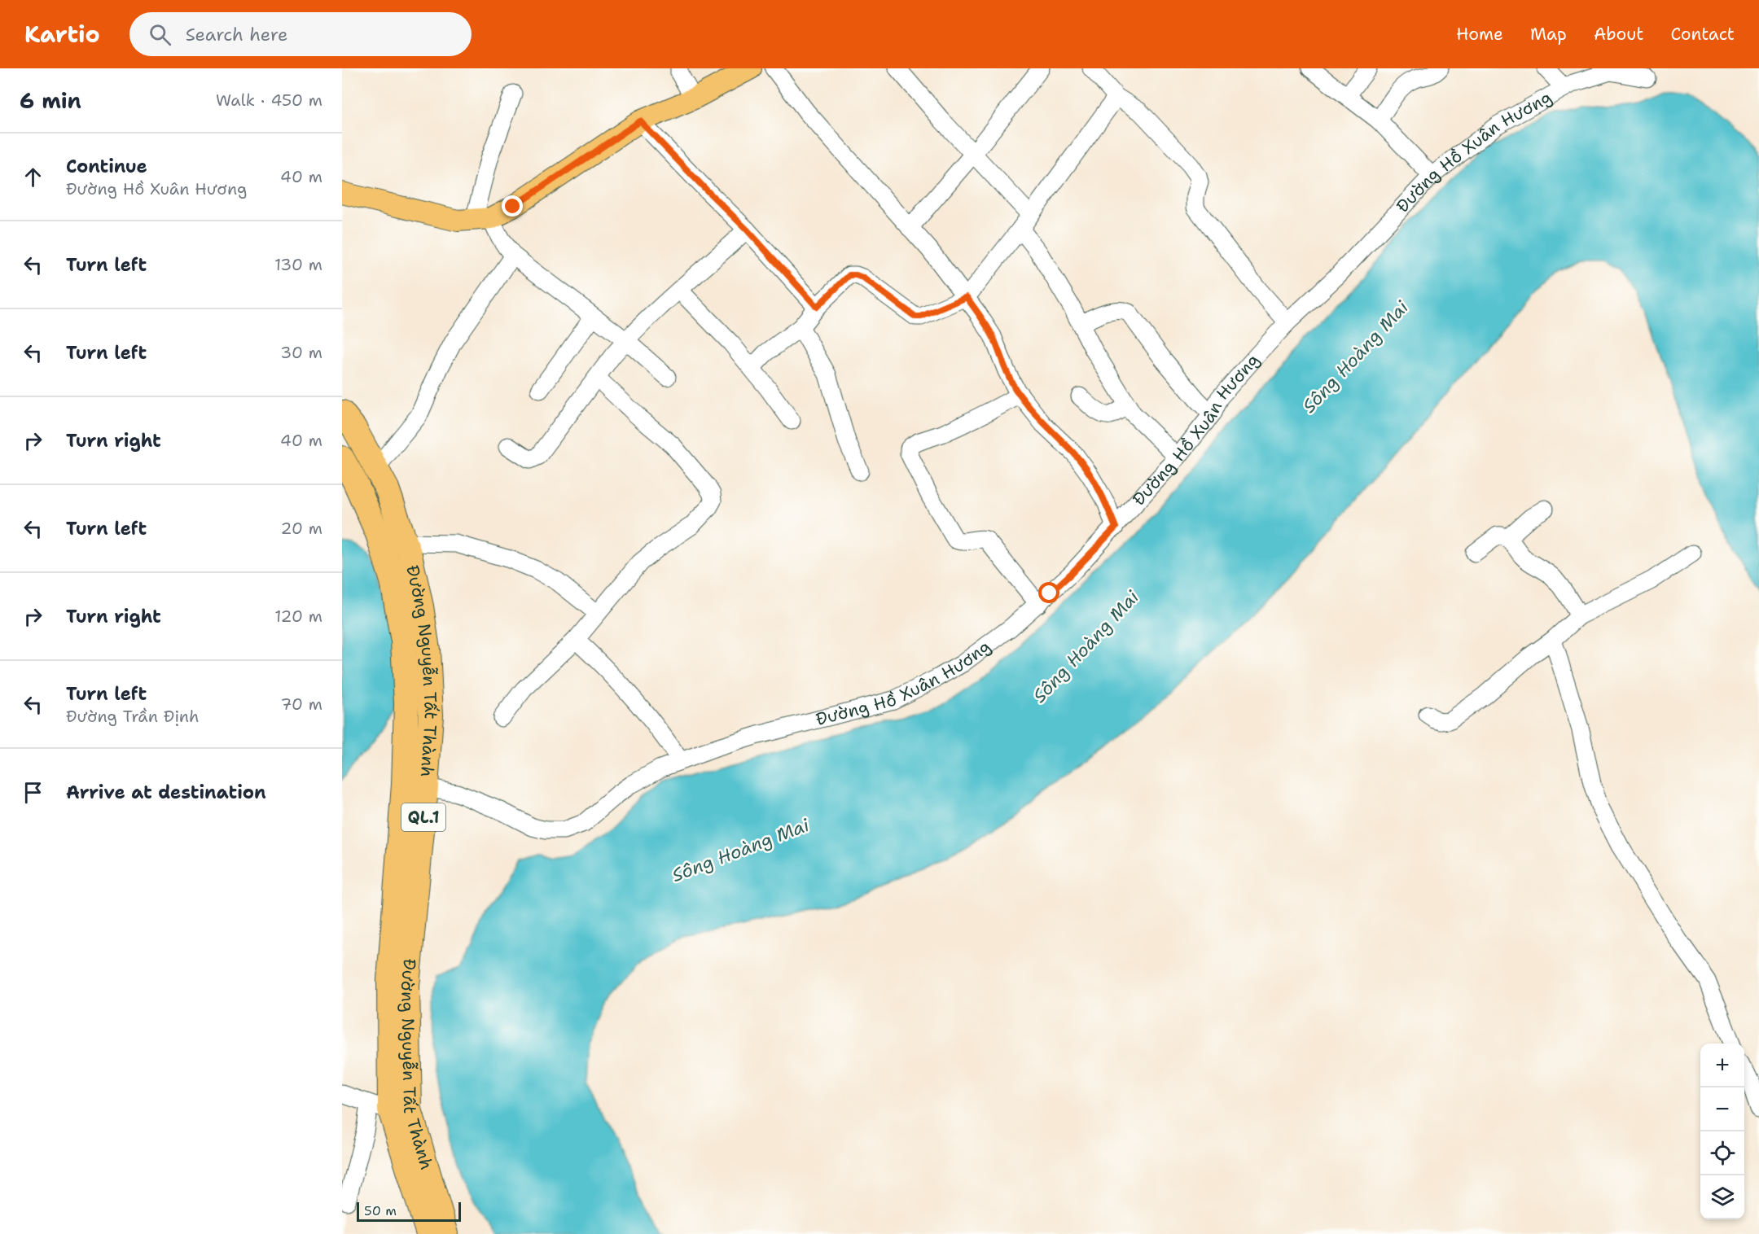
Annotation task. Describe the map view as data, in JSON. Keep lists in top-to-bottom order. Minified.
{"streets":{"highway":["Đường Nguyễn Tất Thành","QL.1"],"street":["Đường Hồ Xuân Hương"]},"crossings":[["Đường Hồ Xuân Hương","Đường Nguyễn Tất Thành"]],"water":["Sông Hoàng Mai"],"scale_bar":"50 m","page":{"header":"Kartio","search":"Search here","nav":["Home","Map","About","Contact"],"heading":["6 min","Walk · 450 m"],"list":[["Continue","Đường Hồ Xuân Hương","40 m"],["Turn left","130 m"],["Turn left","30 m"],["Turn right","40 m"],["Turn left","20 m"],["Turn right","120 m"],["Turn left","Đường Trần Định","70 m"],"Arrive at destination"],"map_buttons":["+","−"],"scale":"50 m"}}
